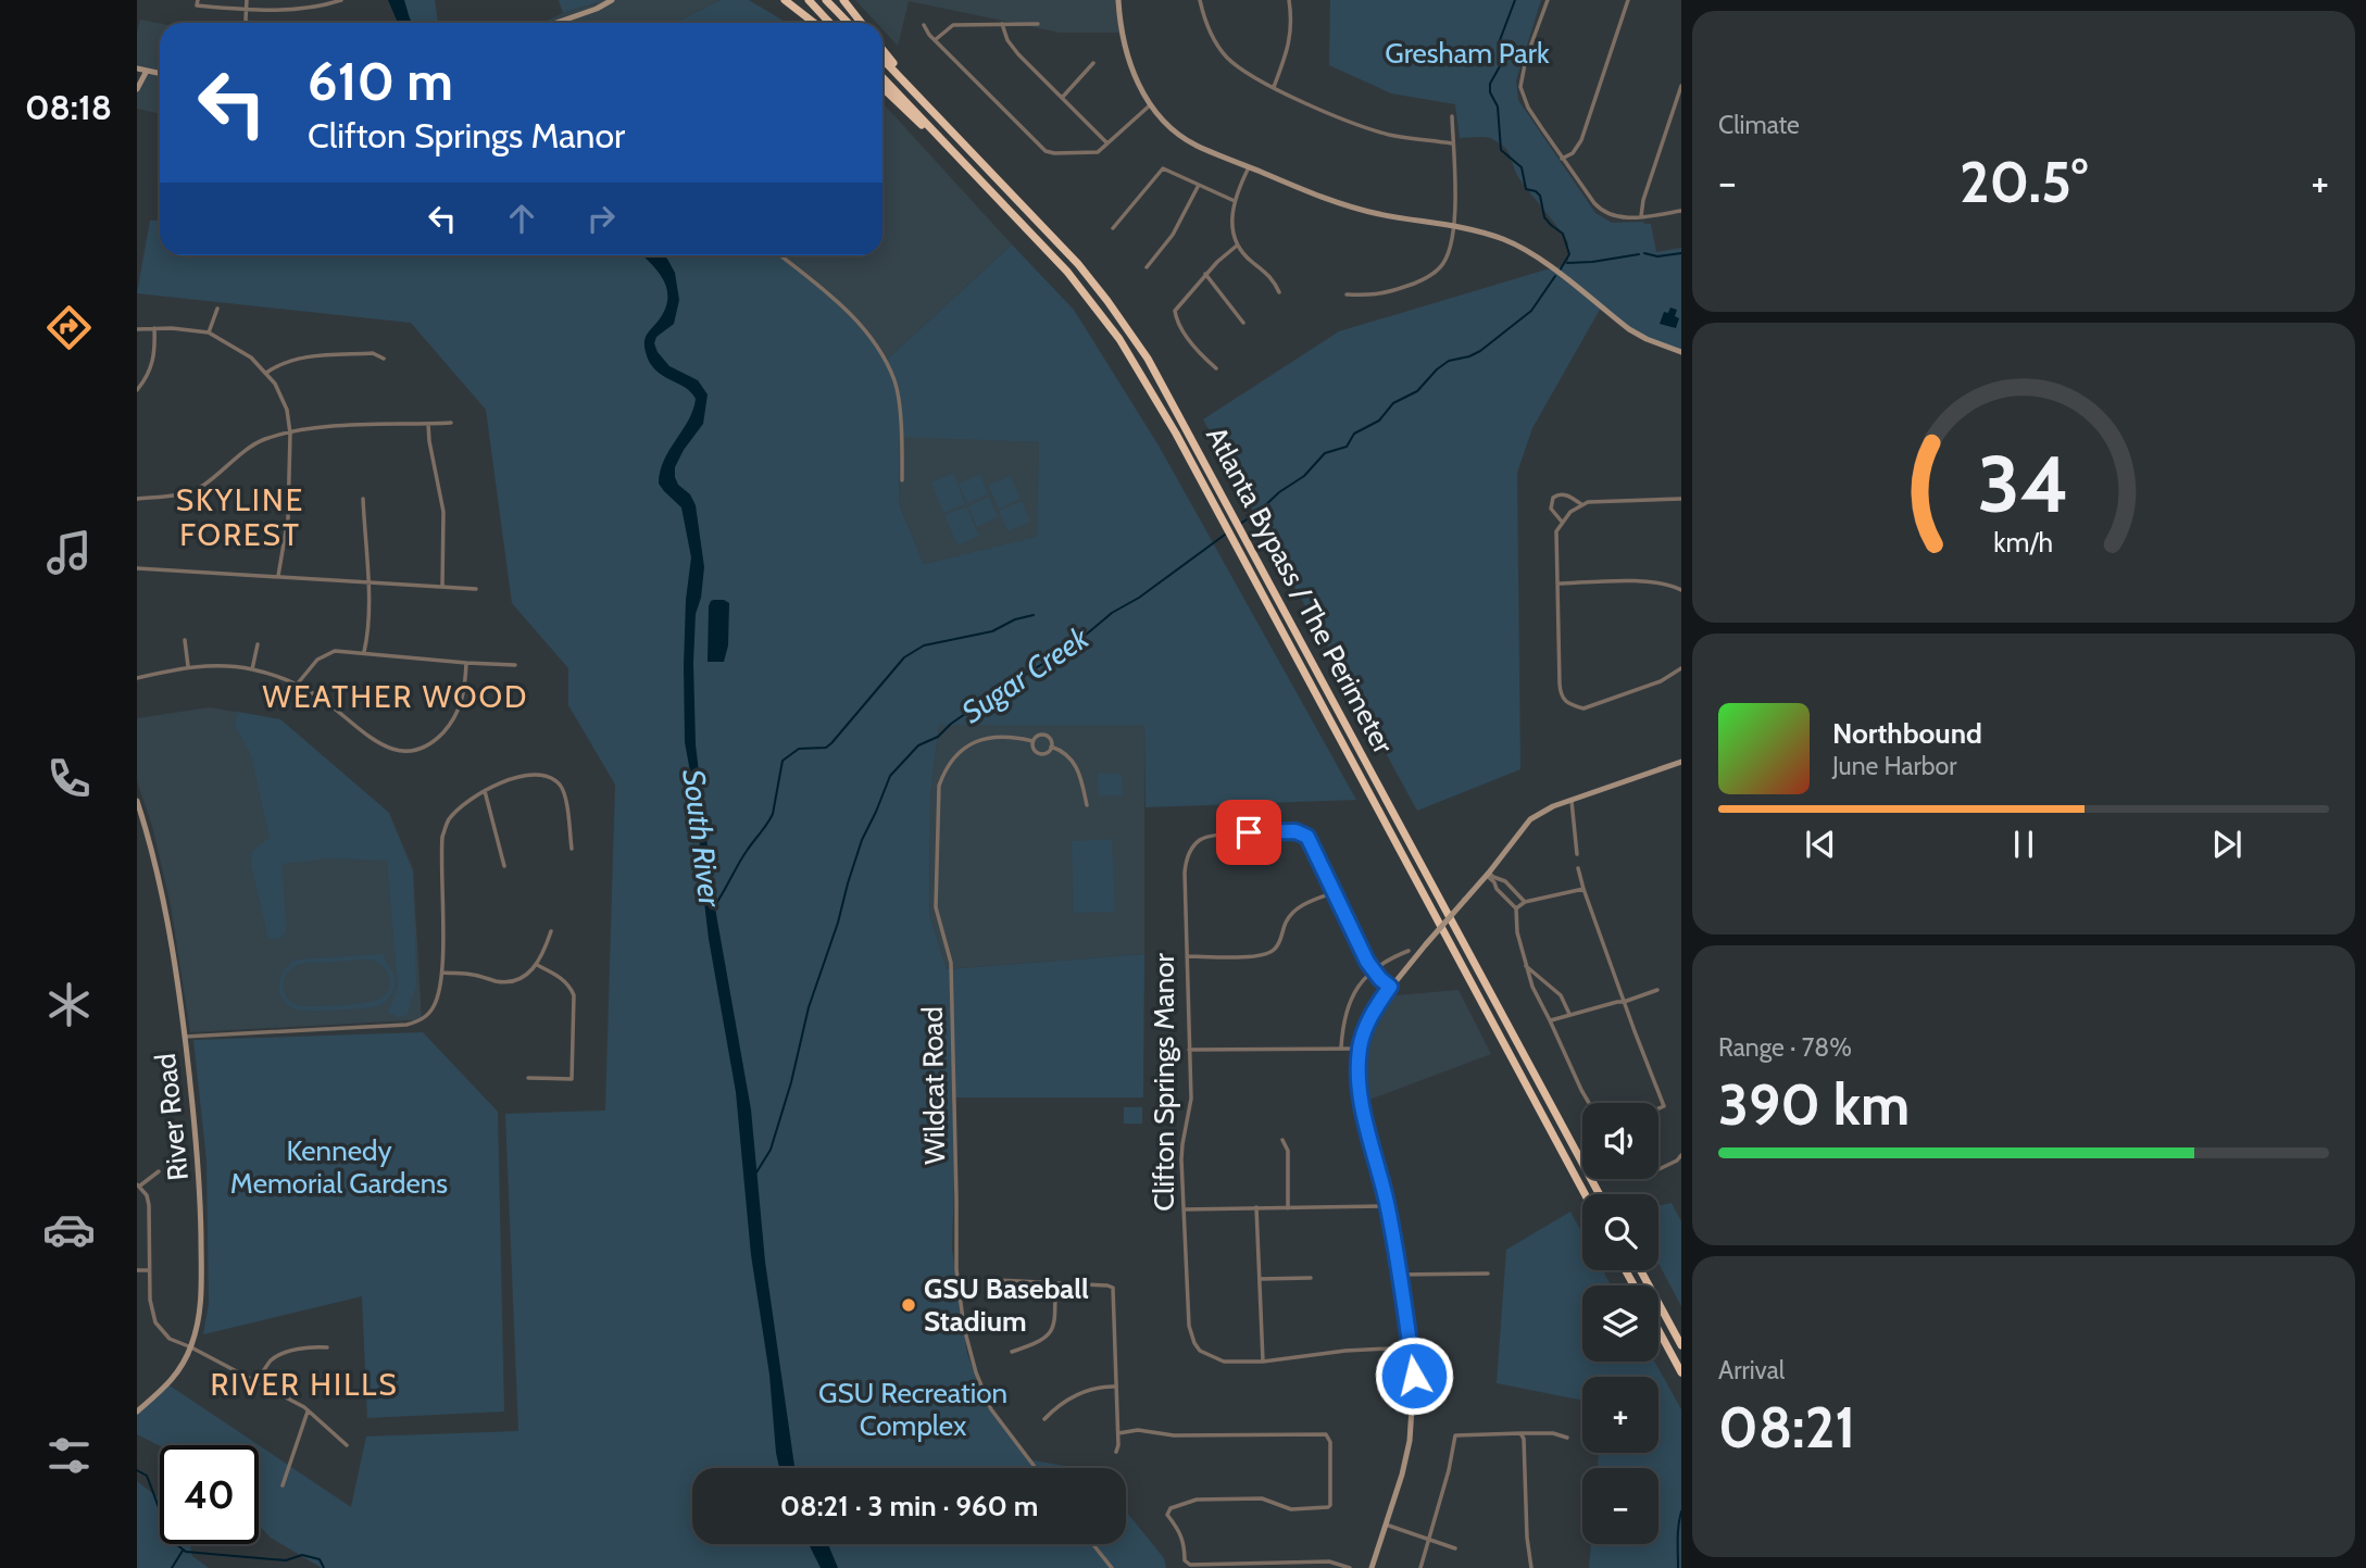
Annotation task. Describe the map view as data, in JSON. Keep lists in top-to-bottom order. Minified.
{"streets":{"highway":["Atlanta Bypass / The Perimeter"],"street":["Clifton Springs Manor","Wildcat Road","River Road"]},"districts":["SKYLINE FOREST","WEATHER WOOD","RIVER HILLS"],"water":["Sugar Creek","South River"],"parks":["Gresham Park","Kennedy Memorial Gardens","GSU Recreation Complex"],"places":["GSU Baseball Stadium"],"page":{"tabs":"08:18","tile":["Climate",["Range · 78%","390 km"],["Arrival","08:21"]],"turn":["610 m","Clifton Springs Manor"],"heat":["−","20.5°","+"],"song":["Northbound","June Harbor"],"map_buttons":["+","−"],"limit":"40","trip":"08:21 · 3 min · 960 m","gauge":["34","km/h"]}}
